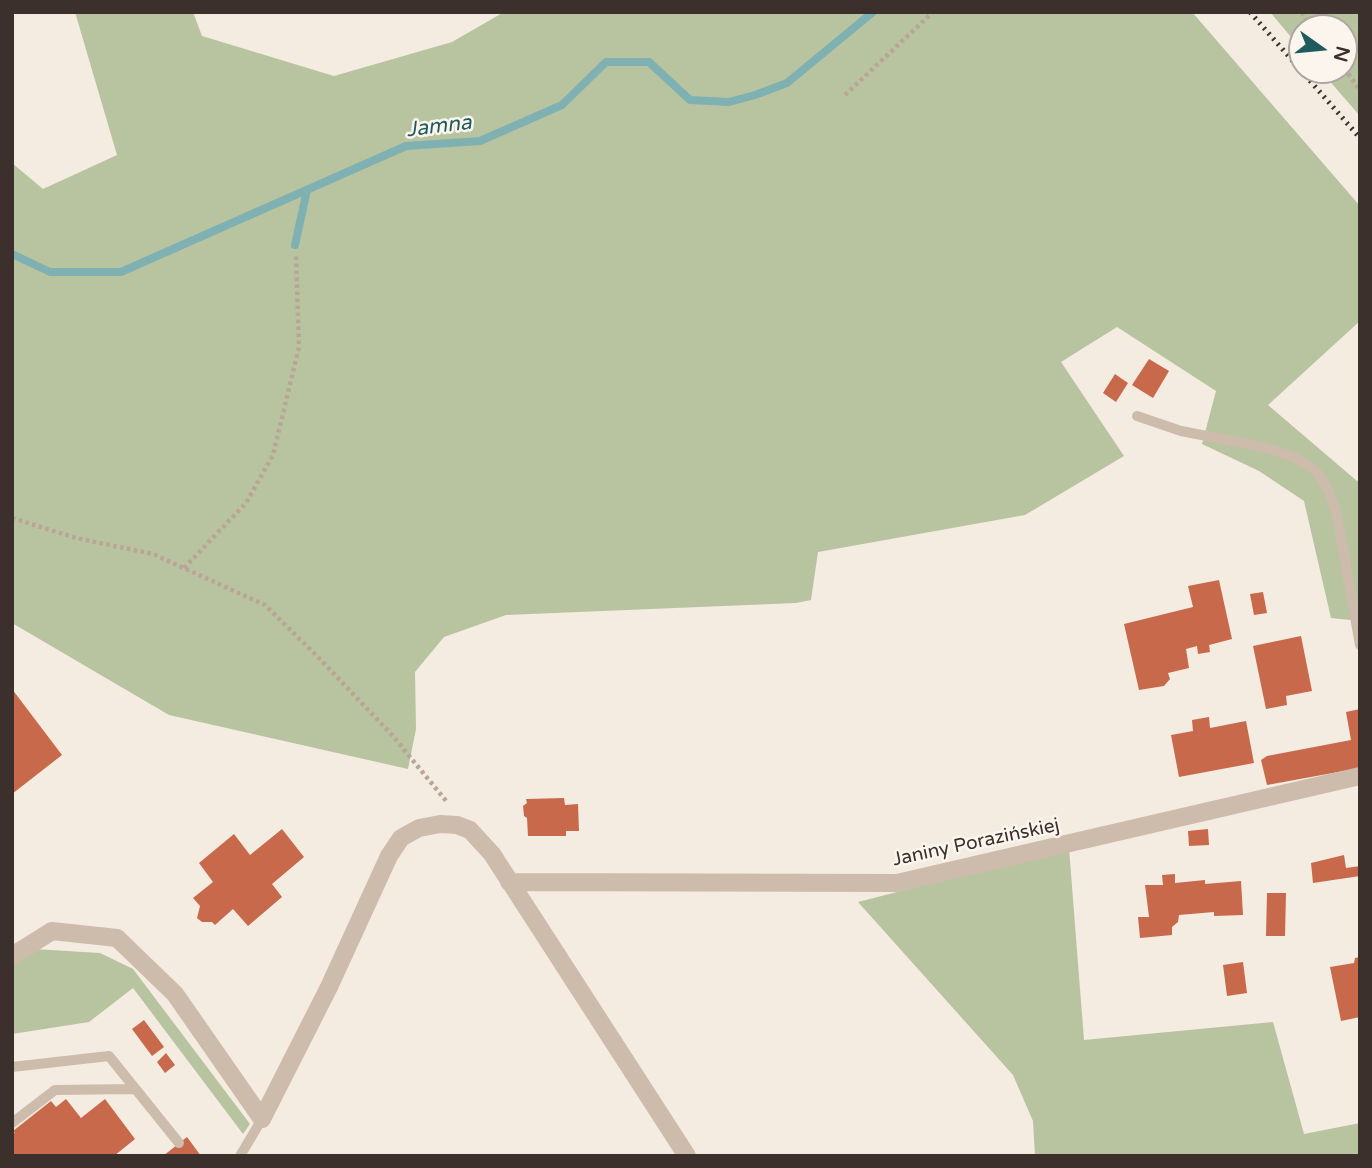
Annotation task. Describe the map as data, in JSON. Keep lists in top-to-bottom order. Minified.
{"streets":{"street":["Janiny Porazińskiej"]},"water":["Jamna"],"north":"right"}
